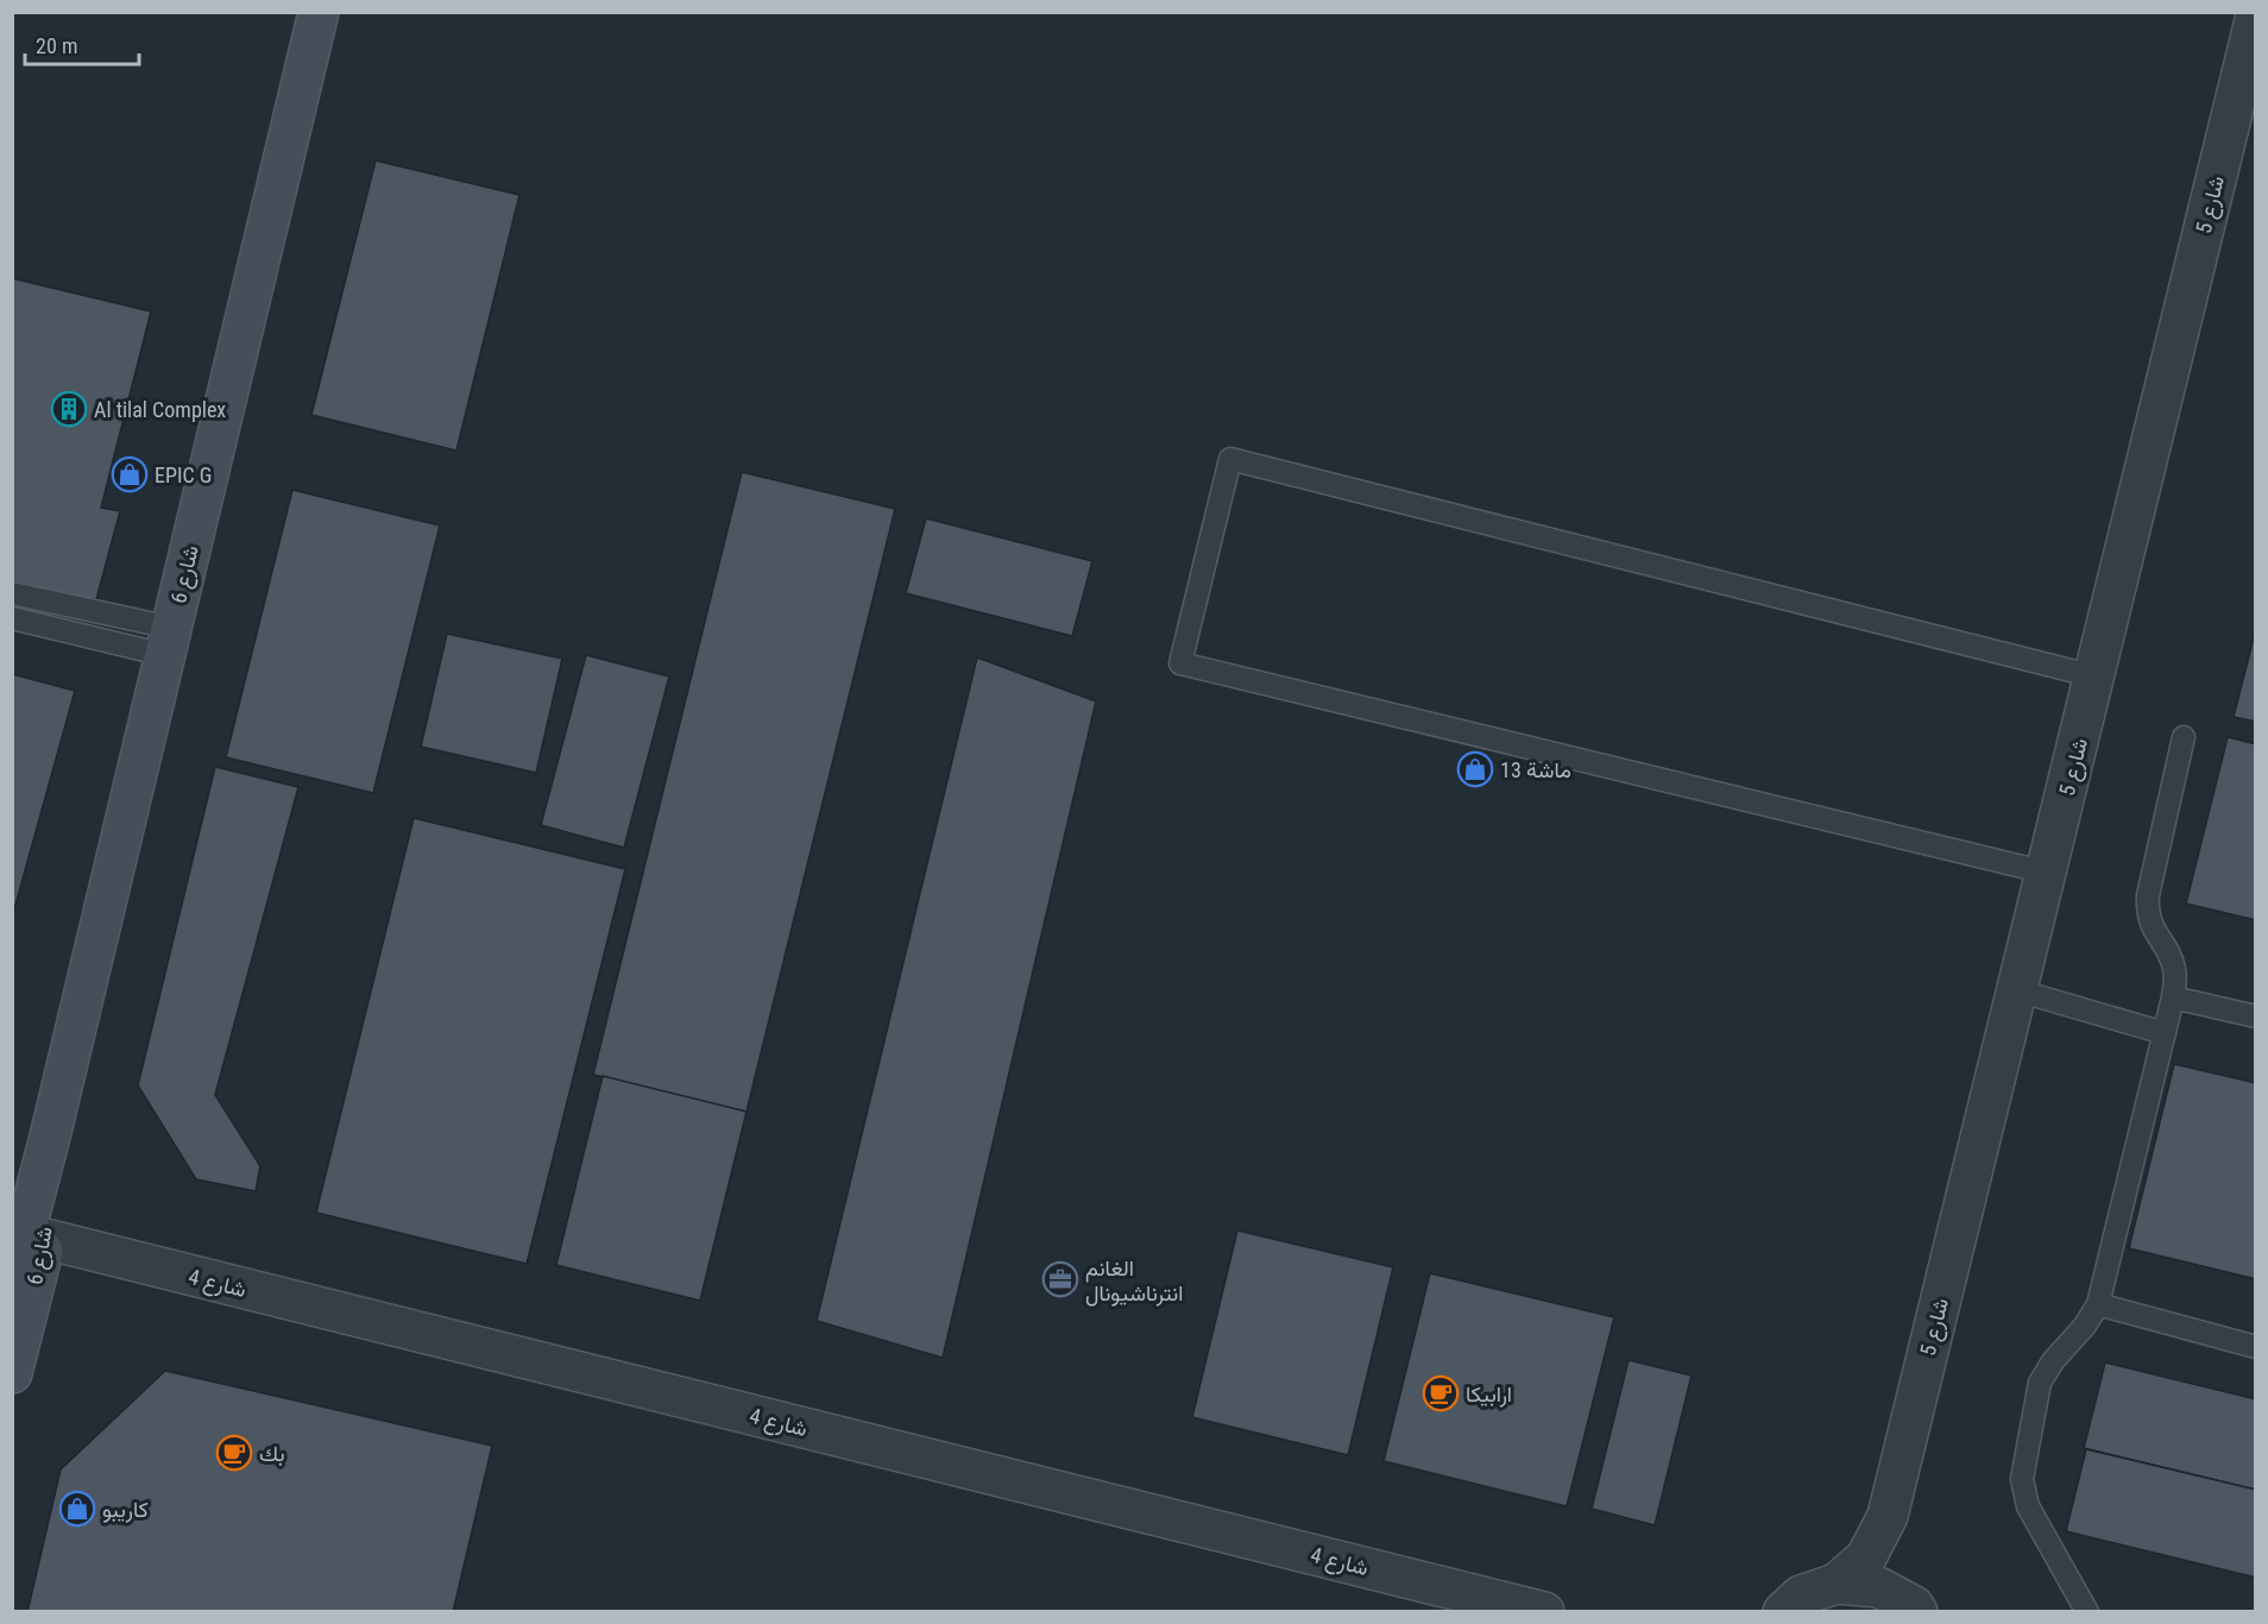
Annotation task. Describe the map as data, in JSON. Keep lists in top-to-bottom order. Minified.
{"streets":{"street":["شارع 5","شارع 6","شارع 4"]},"crossings":[["شارع 6","شارع 4"]],"places":{"building":["Al tilal Complex"],"shop":["EPIC G","ماشة 13","كاريبو"],"office":["الغانم انترناشيونال"],"cafe":["ارابيكا","بك"]},"scale_bar":"20 m"}
